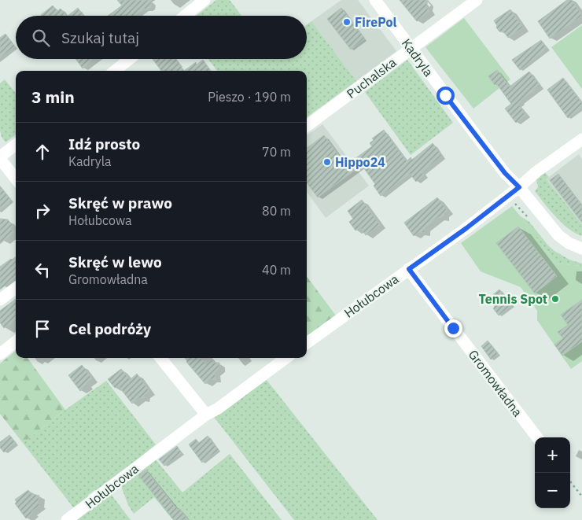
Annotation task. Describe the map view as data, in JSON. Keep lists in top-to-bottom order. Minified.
{"streets":{"street":["Kadryla","Puchalska","Hołubcowa","Gromowładna"]},"crossings":[["Kadryla","Puchalska"],["Kadryla","Hołubcowa"],["Hołubcowa","Gromowładna"]],"places":["FirePol","Hippo24","Tennis Spot"],"page":{"search":"Szukaj tutaj","heading":["3 min","Pieszo · 190 m"],"list":[["Idź prosto","Kadryla","70 m"],["Skręć w prawo","Hołubcowa","80 m"],["Skręć w lewo","Gromowładna","40 m"],"Cel podróży"],"map_buttons":["+","−"]}}
